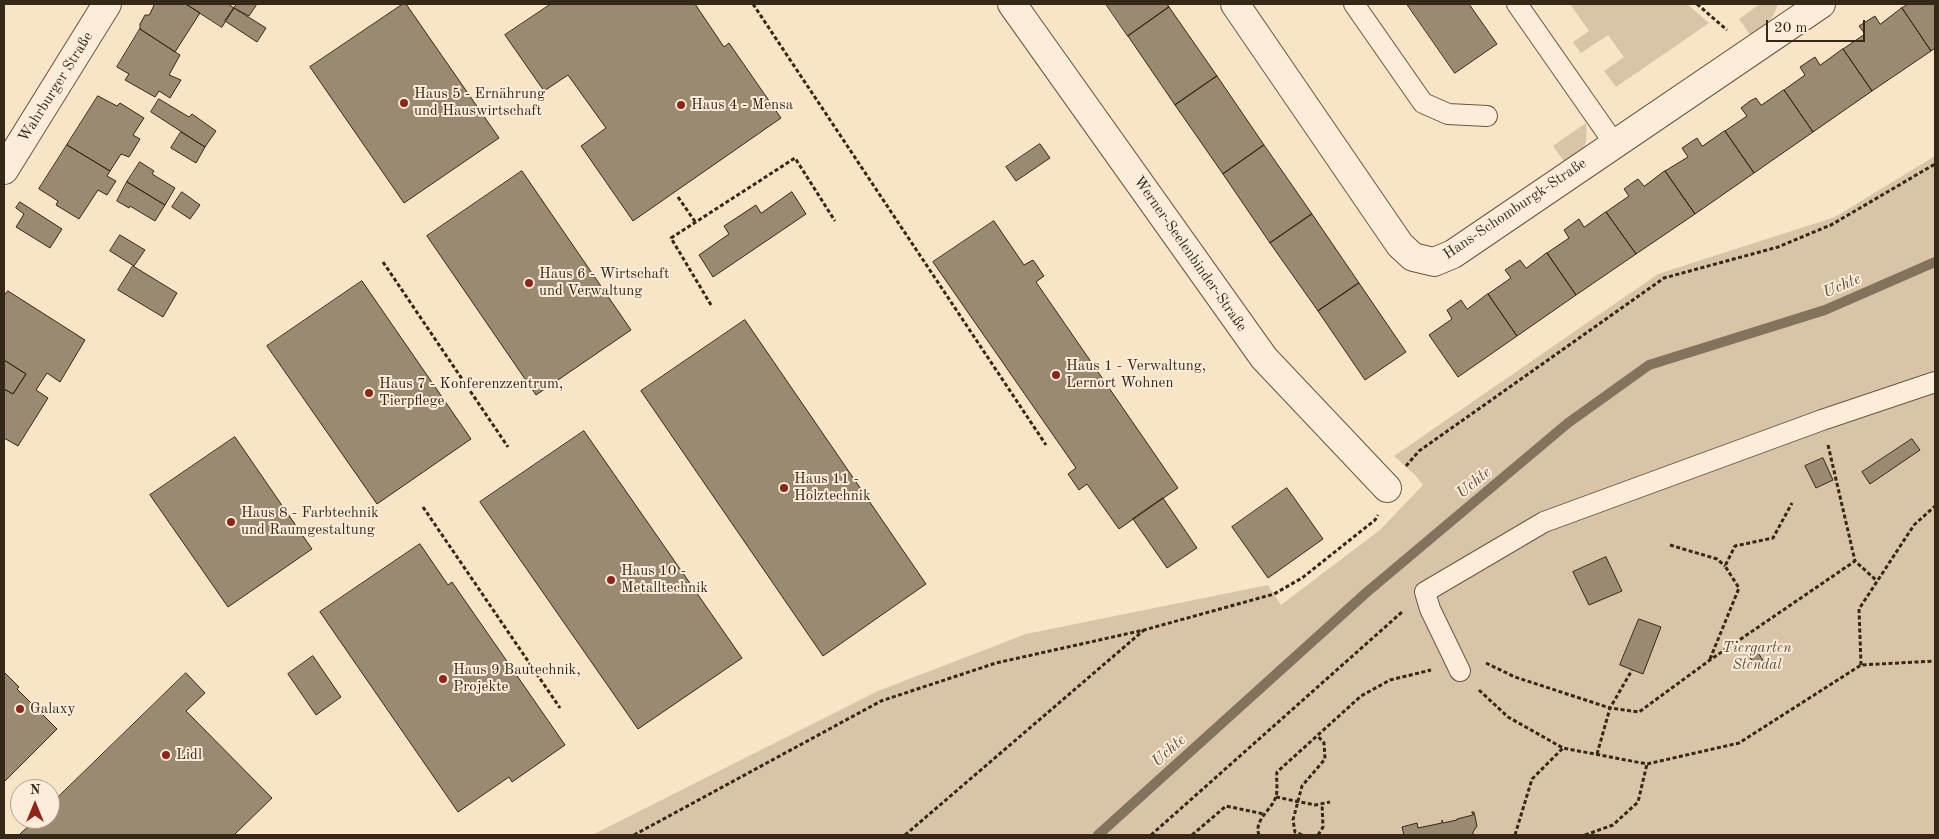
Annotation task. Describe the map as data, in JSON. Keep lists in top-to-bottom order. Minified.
{"streets":{"street":["Wahrburger Straße","Hans-Schomburgk-Straße","Werner-Seelenbinder-Straße"]},"water":["Uchte"],"parks":["Tiergarten Stendal"],"places":["Haus 5 - Ernährung und Hauswirtschaft","Haus 4 - Mensa","Haus 6 - Wirtschaft und Verwaltung","Haus 1 - Verwaltung, Lernort Wohnen","Haus 7 - Konferenzzentrum, Tierpflege","Haus 11 - Holztechnik","Haus 8 - Farbtechnik und Raumgestaltung","Haus 10 - Metalltechnik","Haus 9 Bautechnik, Projekte","Galaxy","Lidl"],"scale_bar":"20 m","north":"top"}
